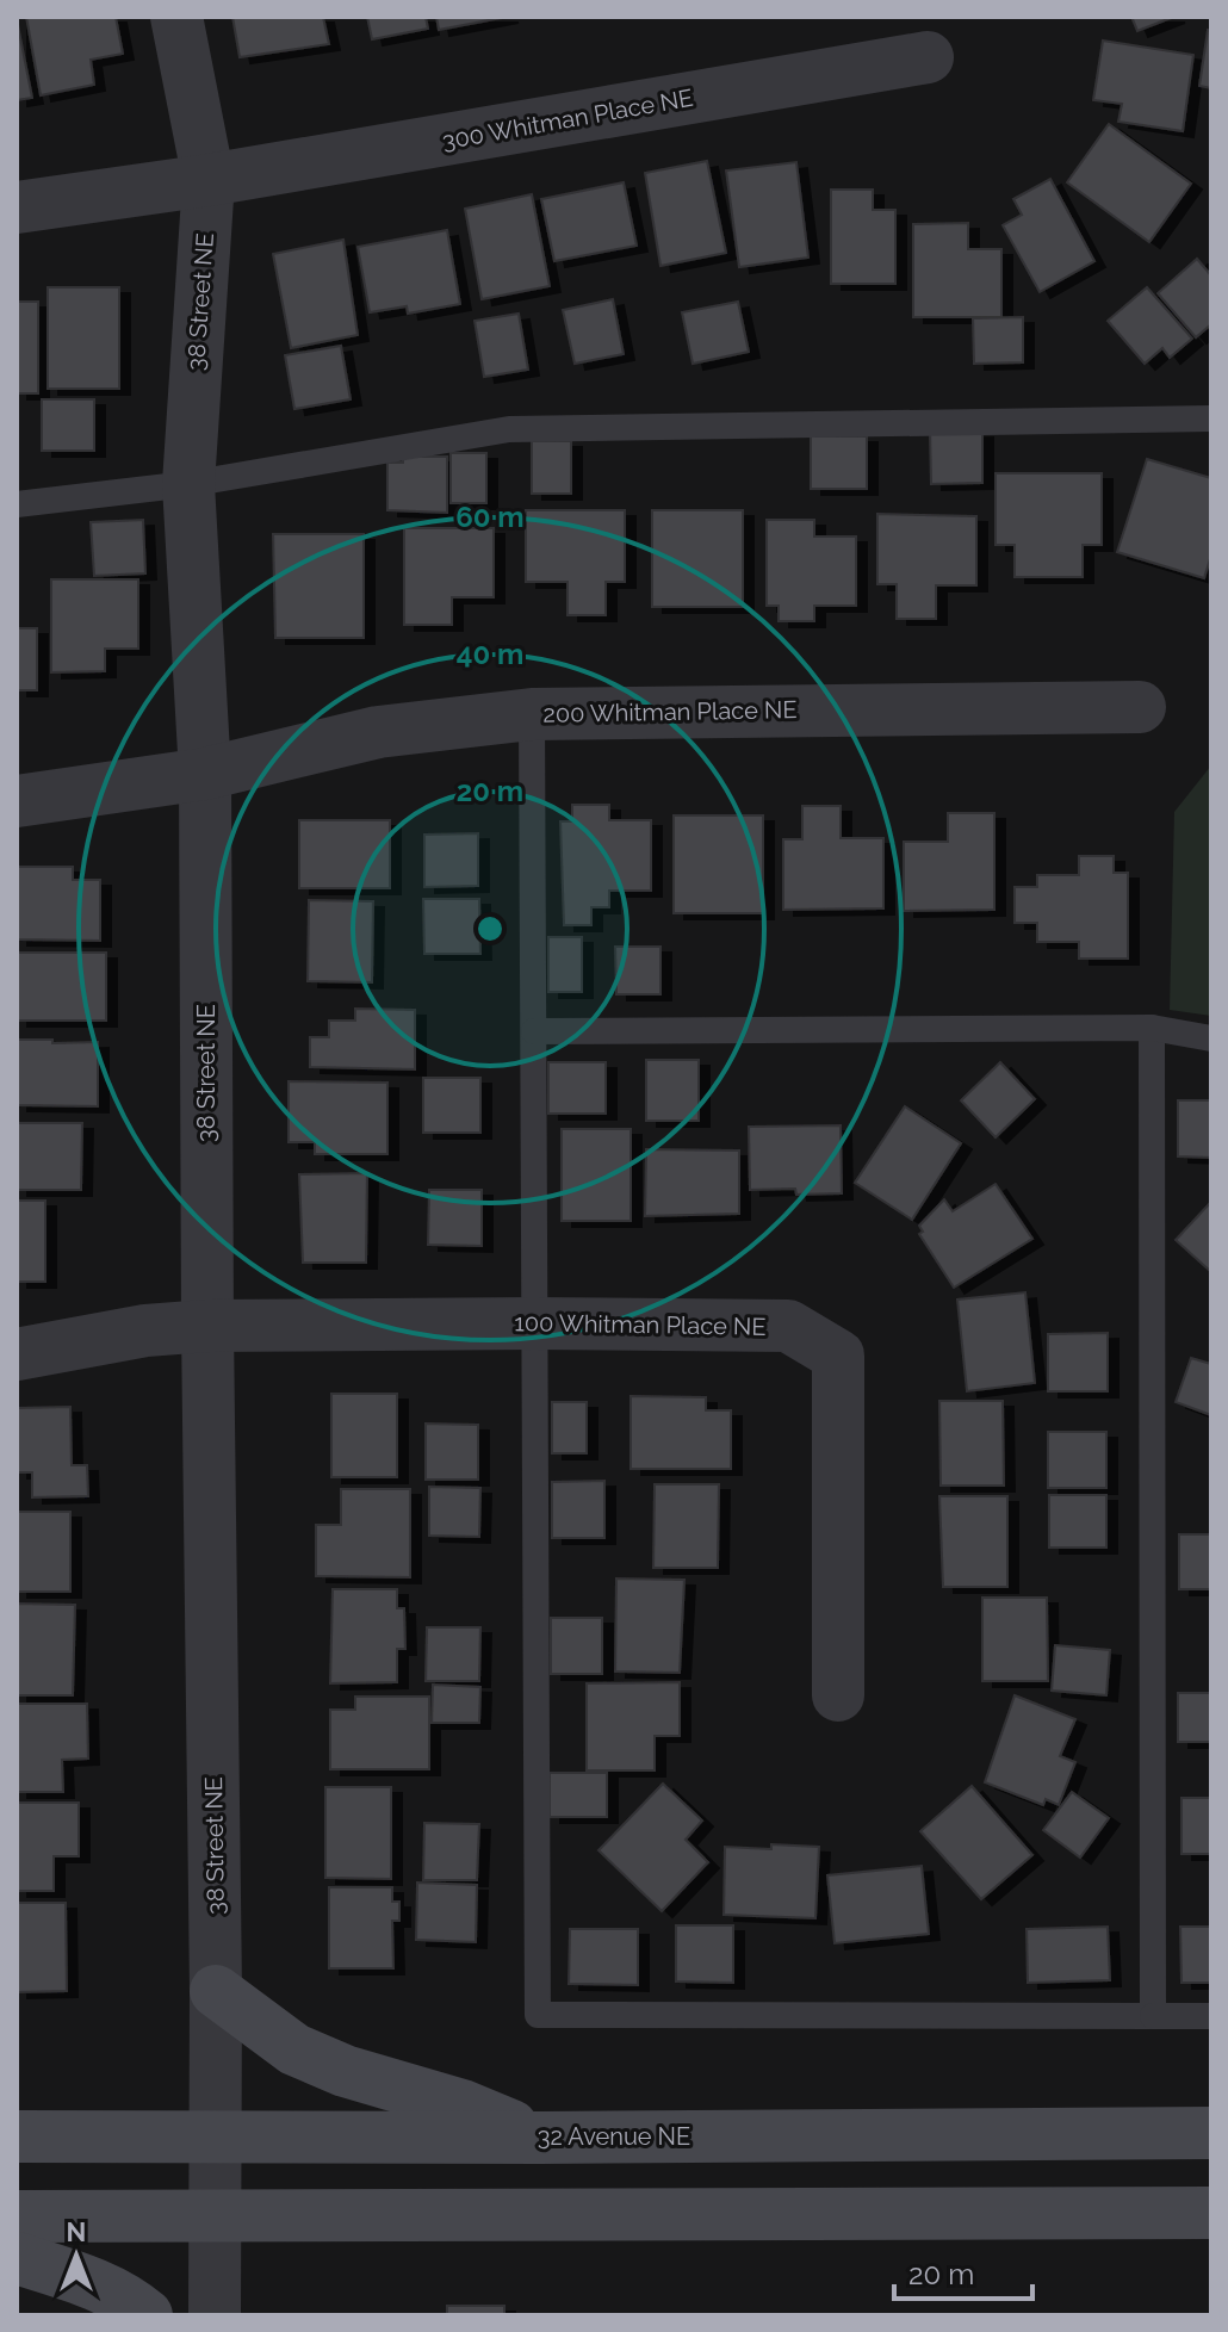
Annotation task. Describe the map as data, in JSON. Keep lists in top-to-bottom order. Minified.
{"streets":{"main road":["32 Avenue NE"],"street":["300 Whitman Place NE","38 Street NE","200 Whitman Place NE","100 Whitman Place NE"]},"crossings":[["300 Whitman Place NE","38 Street NE"],["38 Street NE","200 Whitman Place NE"],["38 Street NE","100 Whitman Place NE"],["38 Street NE","32 Avenue NE"]],"scale_bar":"20 m","north":"top","rings":["60 m","40 m","20 m"]}
